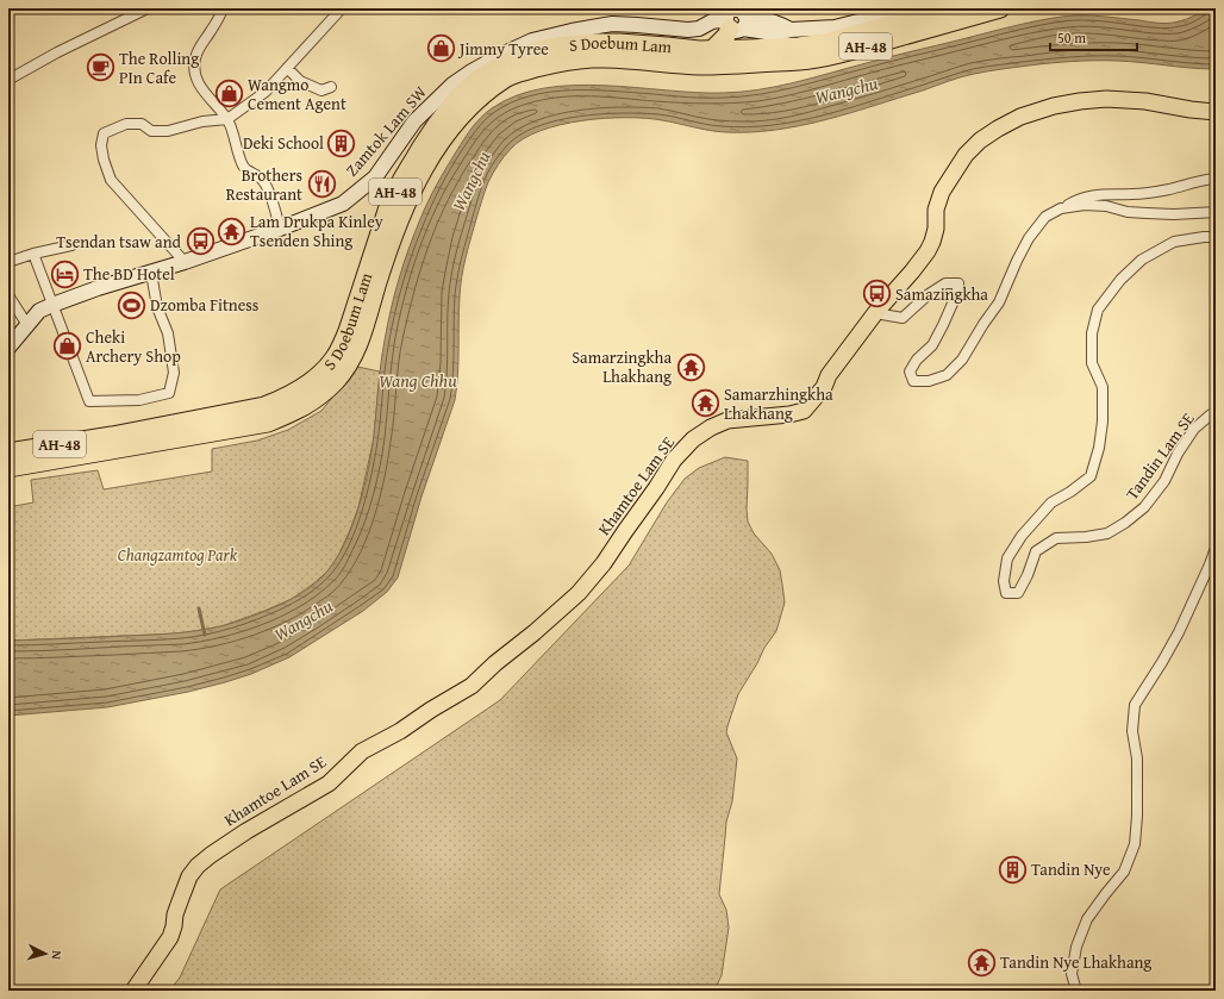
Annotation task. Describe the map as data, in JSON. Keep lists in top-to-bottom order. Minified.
{"streets":{"highway":["S Doebum Lam","AH-48"],"main road":["Khamtoe Lam SE"],"street":["Zamtok Lam SW","Tandin Lam SE"]},"crossings":[["S Doebum Lam","AH-48"]],"water":["Wangchu","Wang Chhu"],"parks":["Changzamtog Park"],"places":{"shop":["Jimmy Tyree","Wangmo Cement Agent","Cheki Archery Shop"],"cafe":["The Rolling PIn Cafe"],"building":["Deki School","Tandin Nye"],"restaurant":["Brothers Restaurant"],"temple":["Lam Drukpa Kinley Tsenden Shing","Samarzingkha Lhakhang","Samarzhingkha Lhakhang","Tandin Nye Lhakhang"],"bus stop":["Tsendan tsaw and","Samazingkha"],"hotel":["The BD Hotel"],"sports":["Dzomba Fitness"]},"scale_bar":"50 m","north":"right"}
